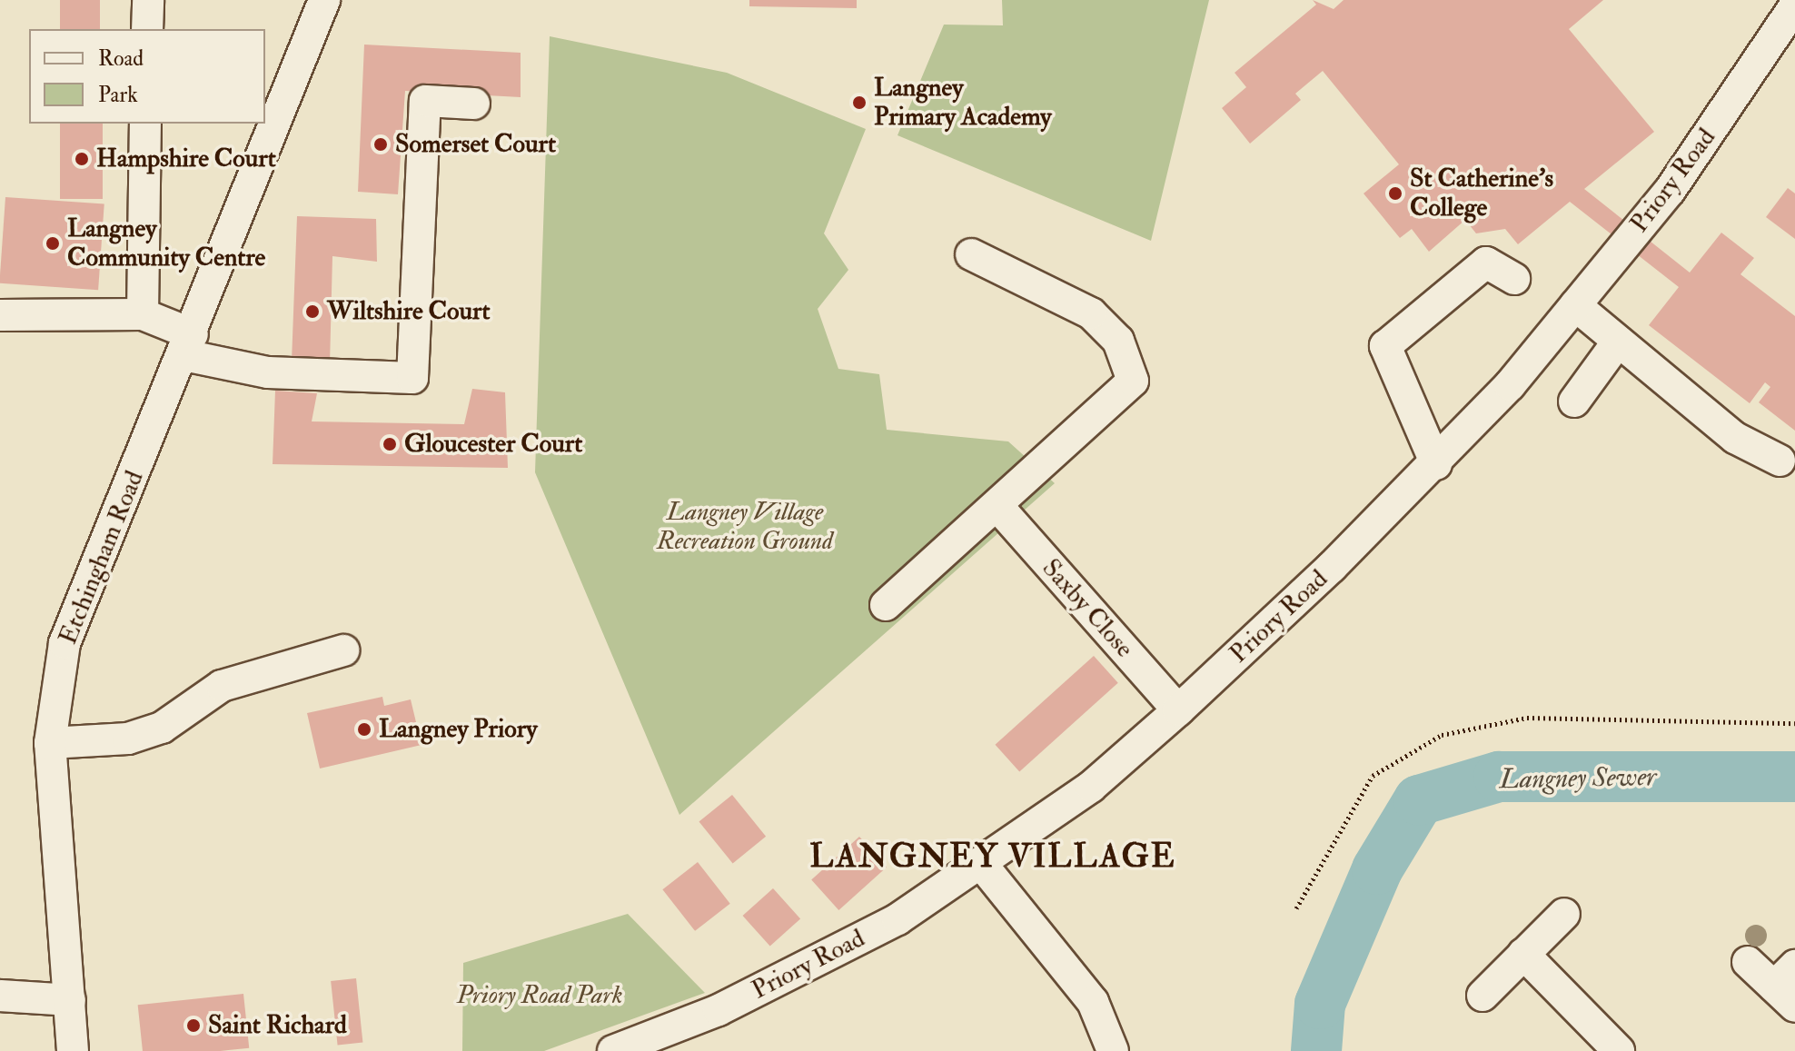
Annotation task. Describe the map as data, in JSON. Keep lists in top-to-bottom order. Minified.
{"streets":{"street":["Priory Road","Etchingham Road","Saxby Close"]},"crossings":[["Priory Road","Saxby Close"]],"districts":["LANGNEY VILLAGE"],"water":["Langney Sewer"],"parks":["Langney Village Recreation Ground","Priory Road Park"],"places":["Langney Primary Academy","Somerset Court","Hampshire Court","St Catherine's College","Langney Community Centre","Wiltshire Court","Gloucester Court","Langney Priory","Saint Richard"],"legend":["Road","Park"]}
